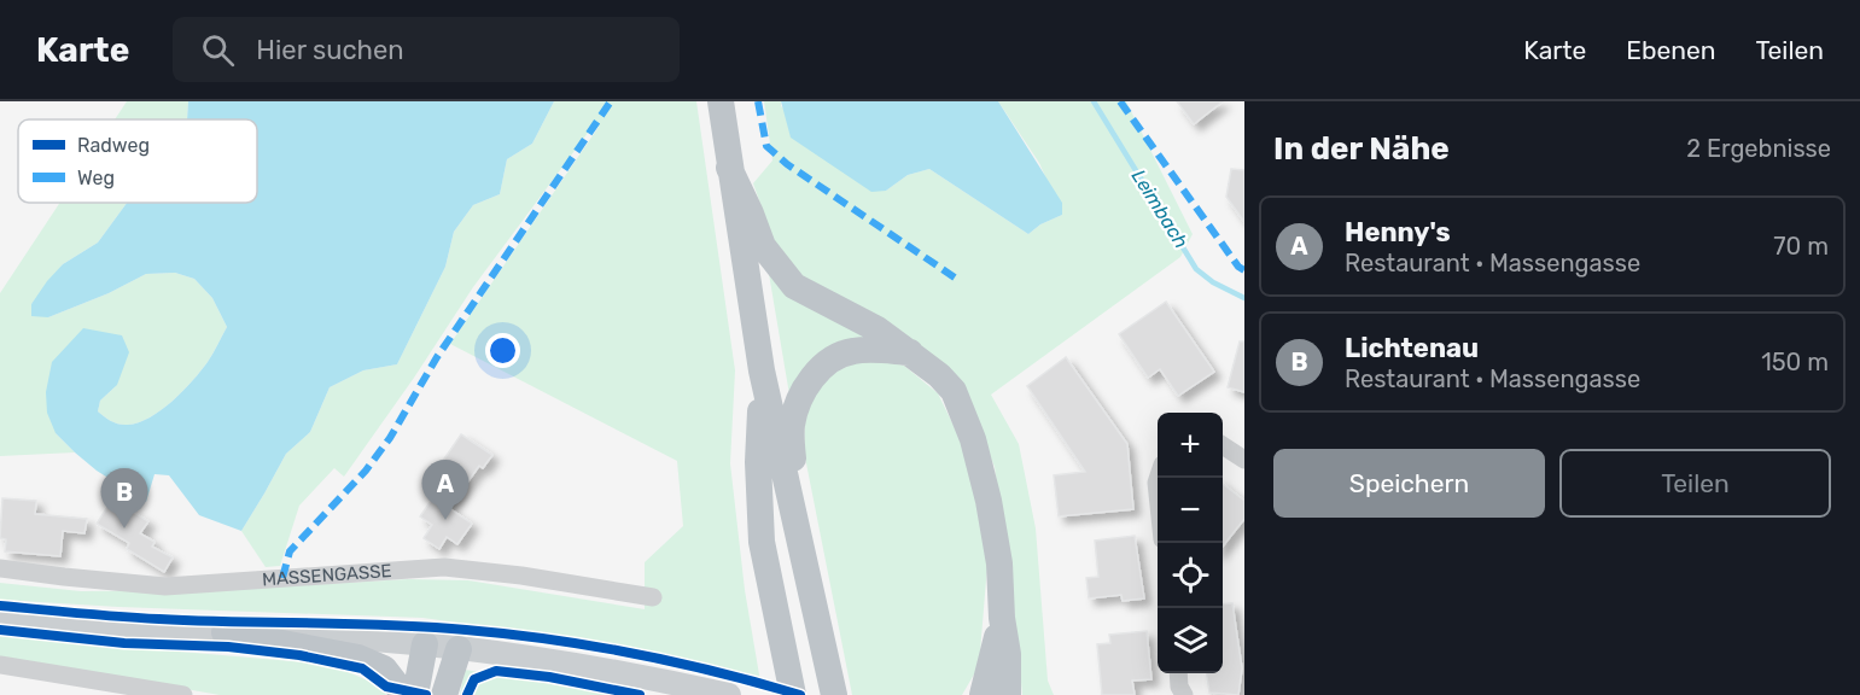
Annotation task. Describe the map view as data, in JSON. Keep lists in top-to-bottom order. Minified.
{"streets":{"street":["MASSENGASSE"]},"water":["Leimbach"],"legend":["Radweg","Weg"],"page":{"header":"Karte","search":"Hier suchen","nav":["Karte","Ebenen","Teilen"],"heading":["In der Nähe","2 Ergebnisse"],"list":[{"mark":"A","name":"Henny's","note":"Restaurant · Massengasse","value":"70 m"},{"mark":"B","name":"Lichtenau","note":"Restaurant · Massengasse","value":"150 m"}],"map_buttons":["+","−"],"buttons":["Speichern","Teilen"],"pins":["A","B"]}}
